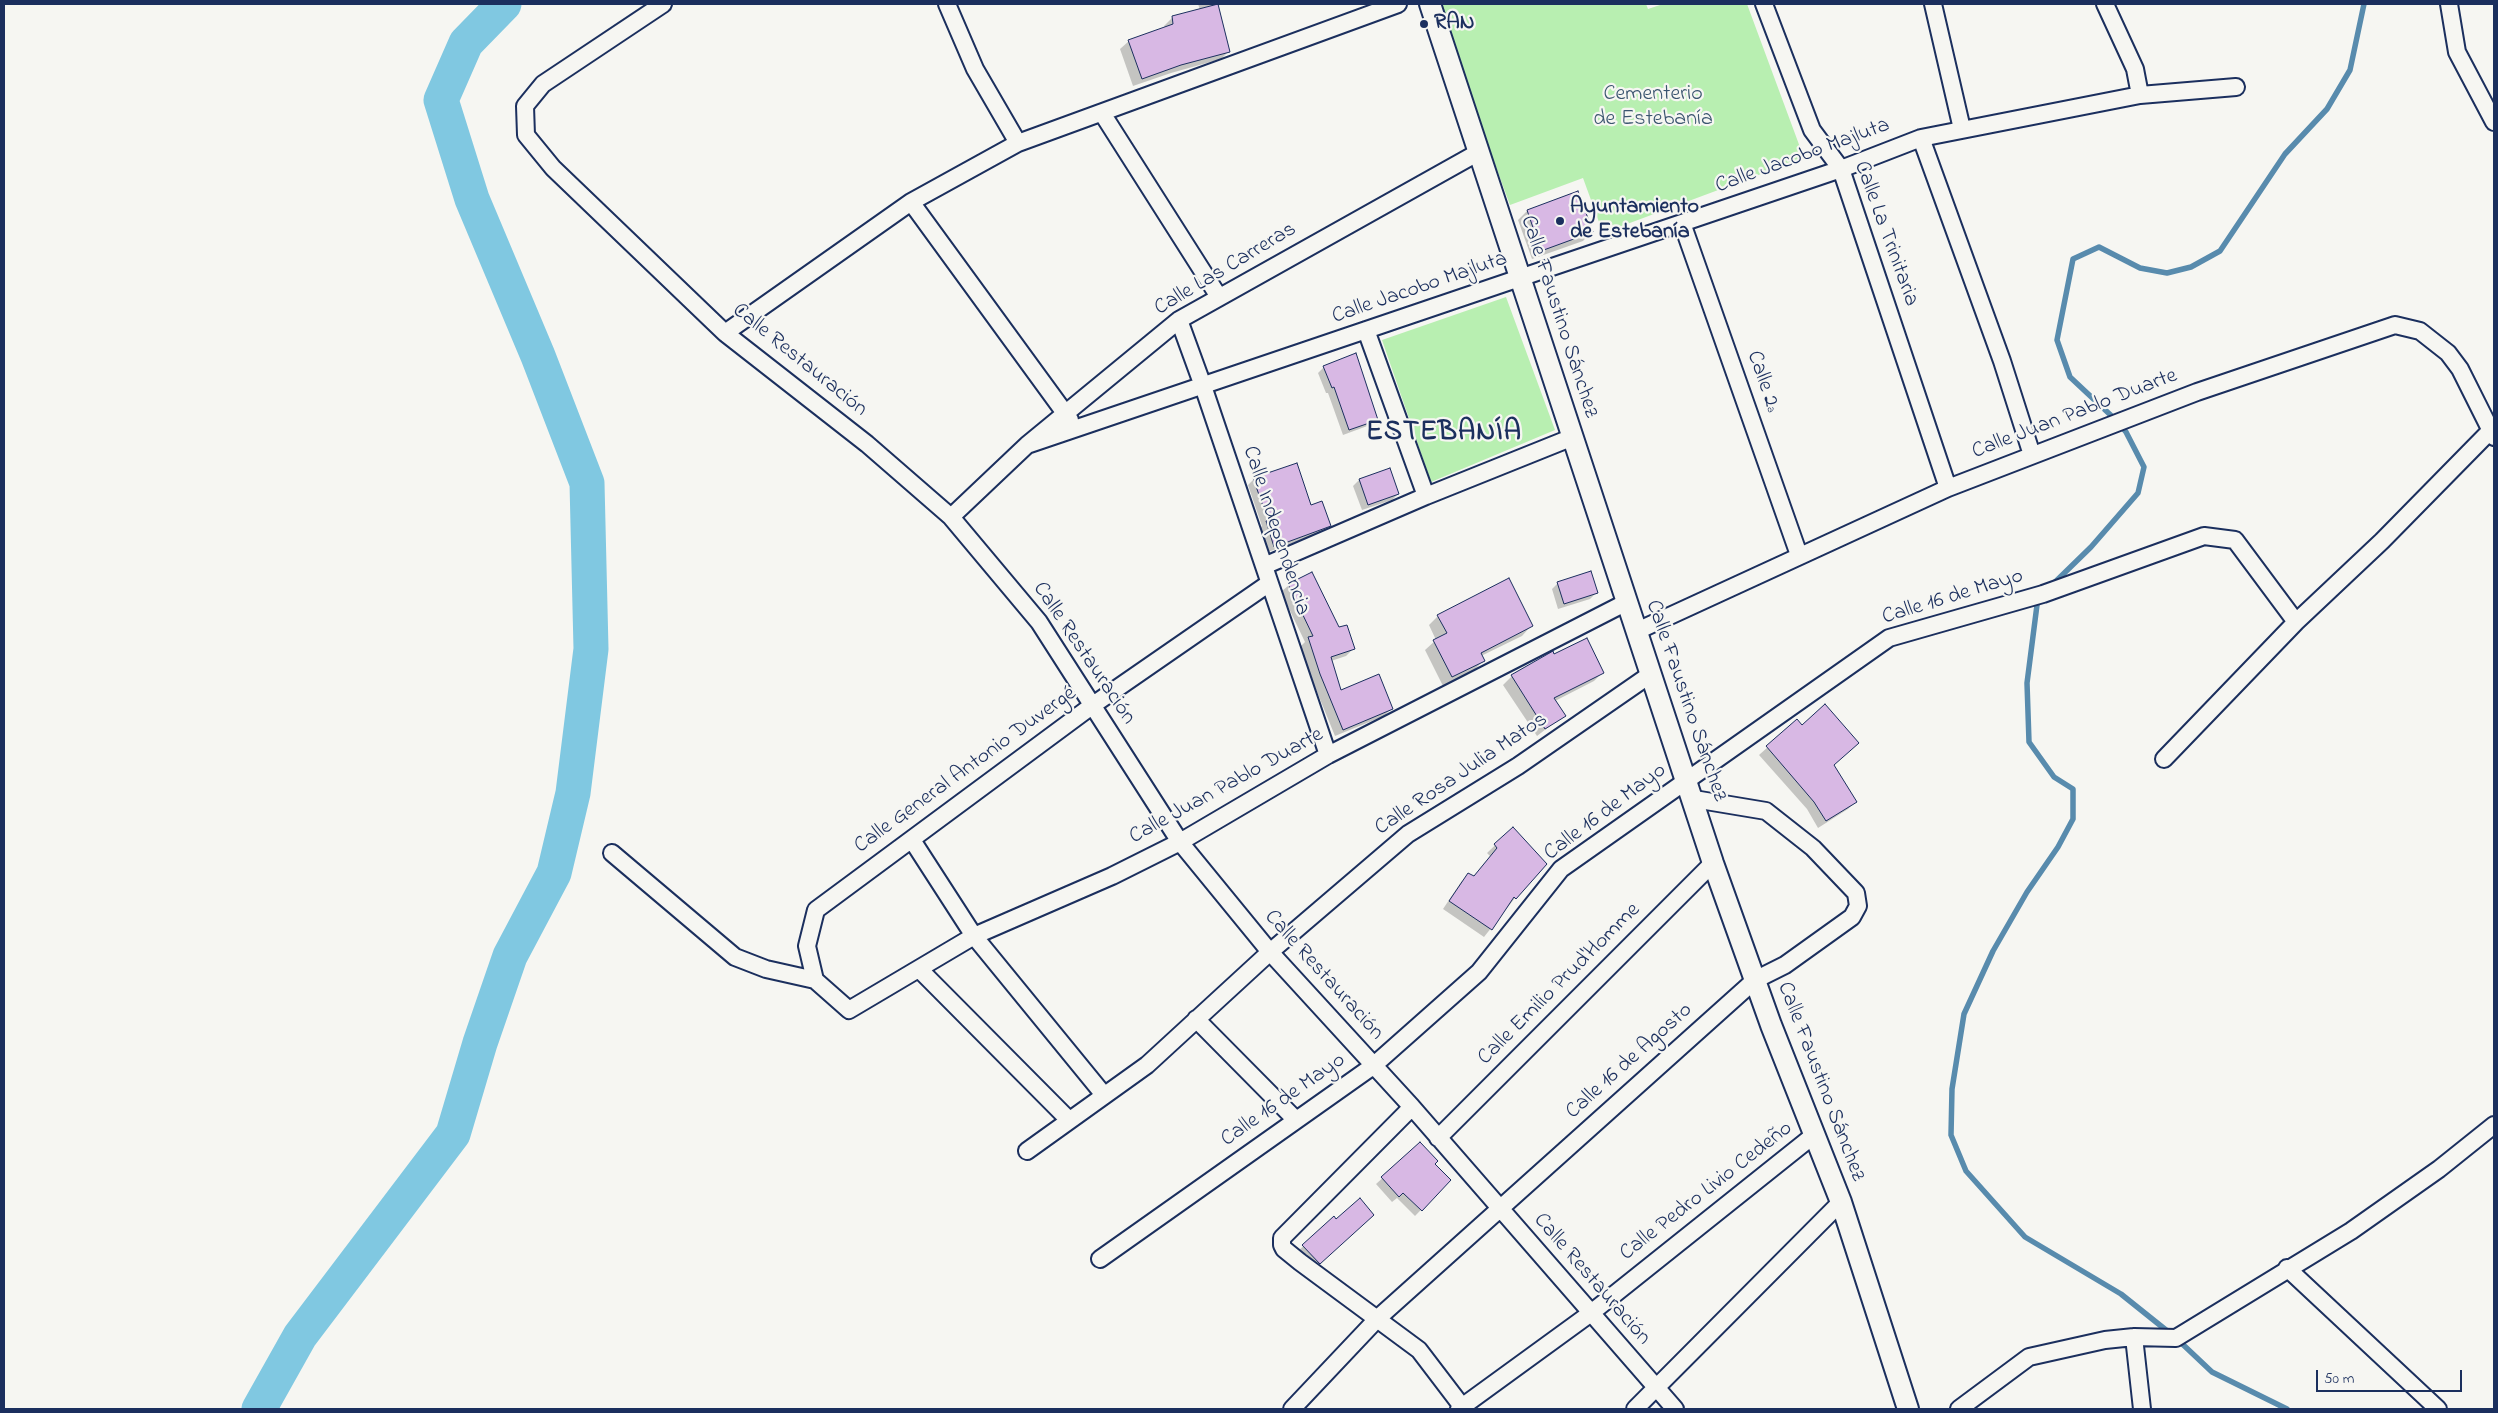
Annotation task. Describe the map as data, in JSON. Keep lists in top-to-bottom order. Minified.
{"streets":{"street":["Calle Jacobo Majluta","Calle La Trinitaria","Calle Las Carreras","Calle Faustino Sánchez","Calle Restauración","Calle 2ª","Calle Juan Pablo Duarte","Calle Independencia","Calle 16 de Mayo","Calle General Antonio Duvergé","Calle Rosa Julia Matos","Calle Emilio Prud'Homme","Calle 16 de Agosto","Calle Pedro Livio Cedeño"]},"crossings":[["Calle Jacobo Majluta","Calle La Trinitaria"],["Calle Jacobo Majluta","Calle Las Carreras"],["Calle Jacobo Majluta","Calle Faustino Sánchez"],["Calle Jacobo Majluta","Calle 2ª"],["Calle Jacobo Majluta","Calle Independencia"],["Calle La Trinitaria","Calle Juan Pablo Duarte"],["Calle Las Carreras","Calle Faustino Sánchez"],["Calle Las Carreras","Calle Restauración"],["Calle Las Carreras","Calle Independencia"],["Calle Faustino Sánchez","Calle Juan Pablo Duarte"],["Calle Faustino Sánchez","Calle 16 de Mayo"],["Calle Faustino Sánchez","Calle Rosa Julia Matos"],["Calle Faustino Sánchez","Calle Emilio Prud'Homme"],["Calle Faustino Sánchez","Calle 16 de Agosto"],["Calle Faustino Sánchez","Calle Pedro Livio Cedeño"],["Calle Restauración","Calle Juan Pablo Duarte"],["Calle Restauración","Calle 16 de Mayo"],["Calle Restauración","Calle General Antonio Duvergé"],["Calle Restauración","Calle Rosa Julia Matos"],["Calle Restauración","Calle Emilio Prud'Homme"],["Calle Restauración","Calle 16 de Agosto"],["Calle Restauración","Calle Pedro Livio Cedeño"],["Calle 2ª","Calle Juan Pablo Duarte"],["Calle Juan Pablo Duarte","Calle Independencia"],["Calle Juan Pablo Duarte","Calle General Antonio Duvergé"],["Calle Independencia","Calle General Antonio Duvergé"],["Calle 16 de Mayo","Calle 16 de Agosto"]],"districts":["ESTEBANÍA"],"parks":["Cementerio de Estebanía"],"places":["RAN","Ayuntamiento de Estebanía"],"scale_bar":"50 m"}
